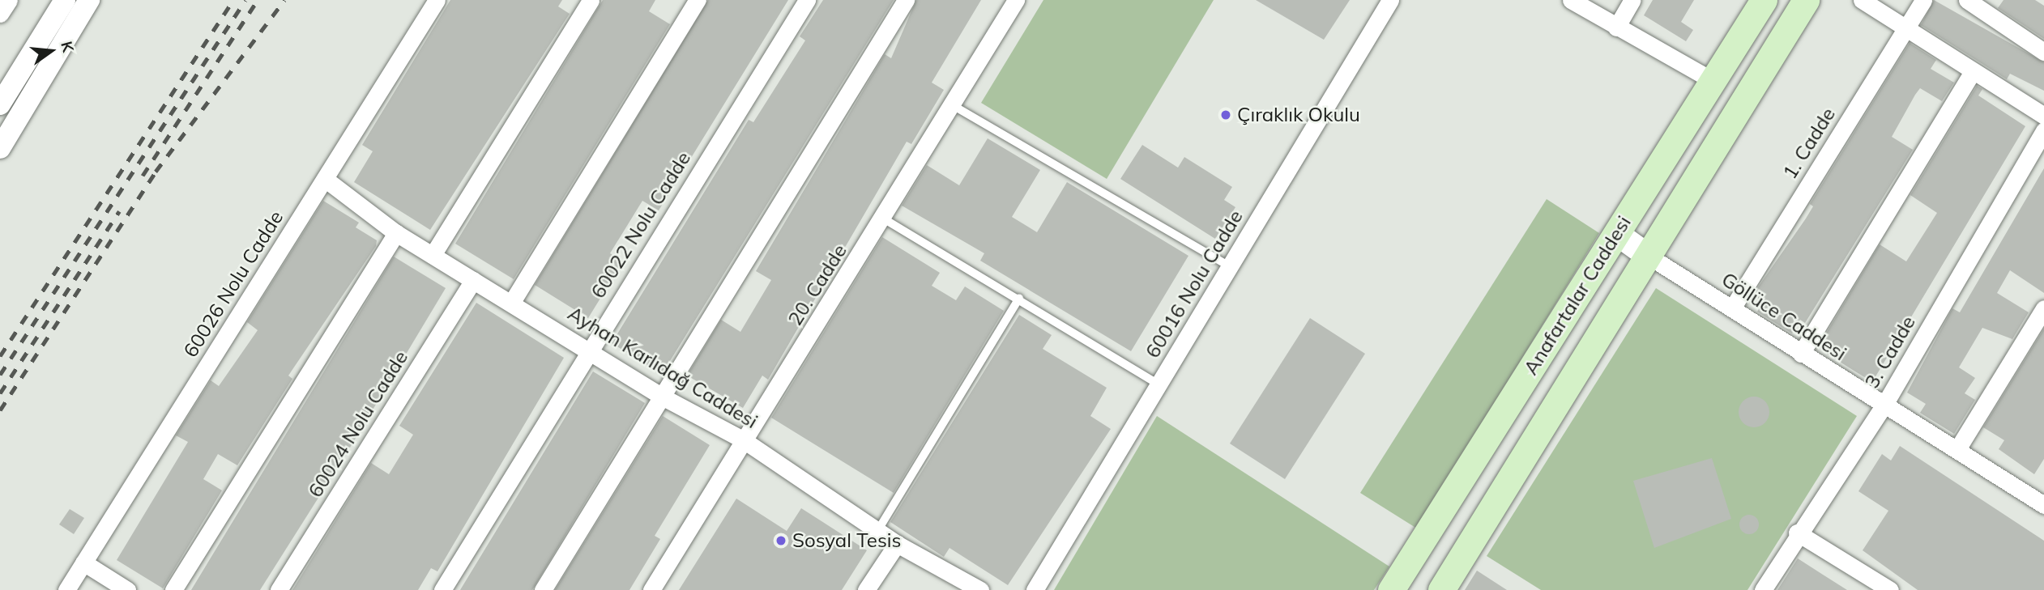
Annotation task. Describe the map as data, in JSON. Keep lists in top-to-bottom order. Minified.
{"streets":{"main road":["Anafartalar Caddesi"],"street":["1. Cadde","60022 Nolu Cadde","60026 Nolu Cadde","60016 Nolu Cadde","20. Cadde","Göllüce Caddesi","3. Cadde","Ayhan Karlıdağ Caddesi","60024 Nolu Cadde"]},"crossings":[["1. Cadde","Göllüce Caddesi"],["60022 Nolu Cadde","Ayhan Karlıdağ Caddesi"],["60026 Nolu Cadde","Ayhan Karlıdağ Caddesi"],["20. Cadde","Ayhan Karlıdağ Caddesi"],["Anafartalar Caddesi","Göllüce Caddesi"],["Göllüce Caddesi","3. Cadde"],["Ayhan Karlıdağ Caddesi","60024 Nolu Cadde"]],"places":["Çıraklık Okulu","Sosyal Tesis"],"north":"right"}
